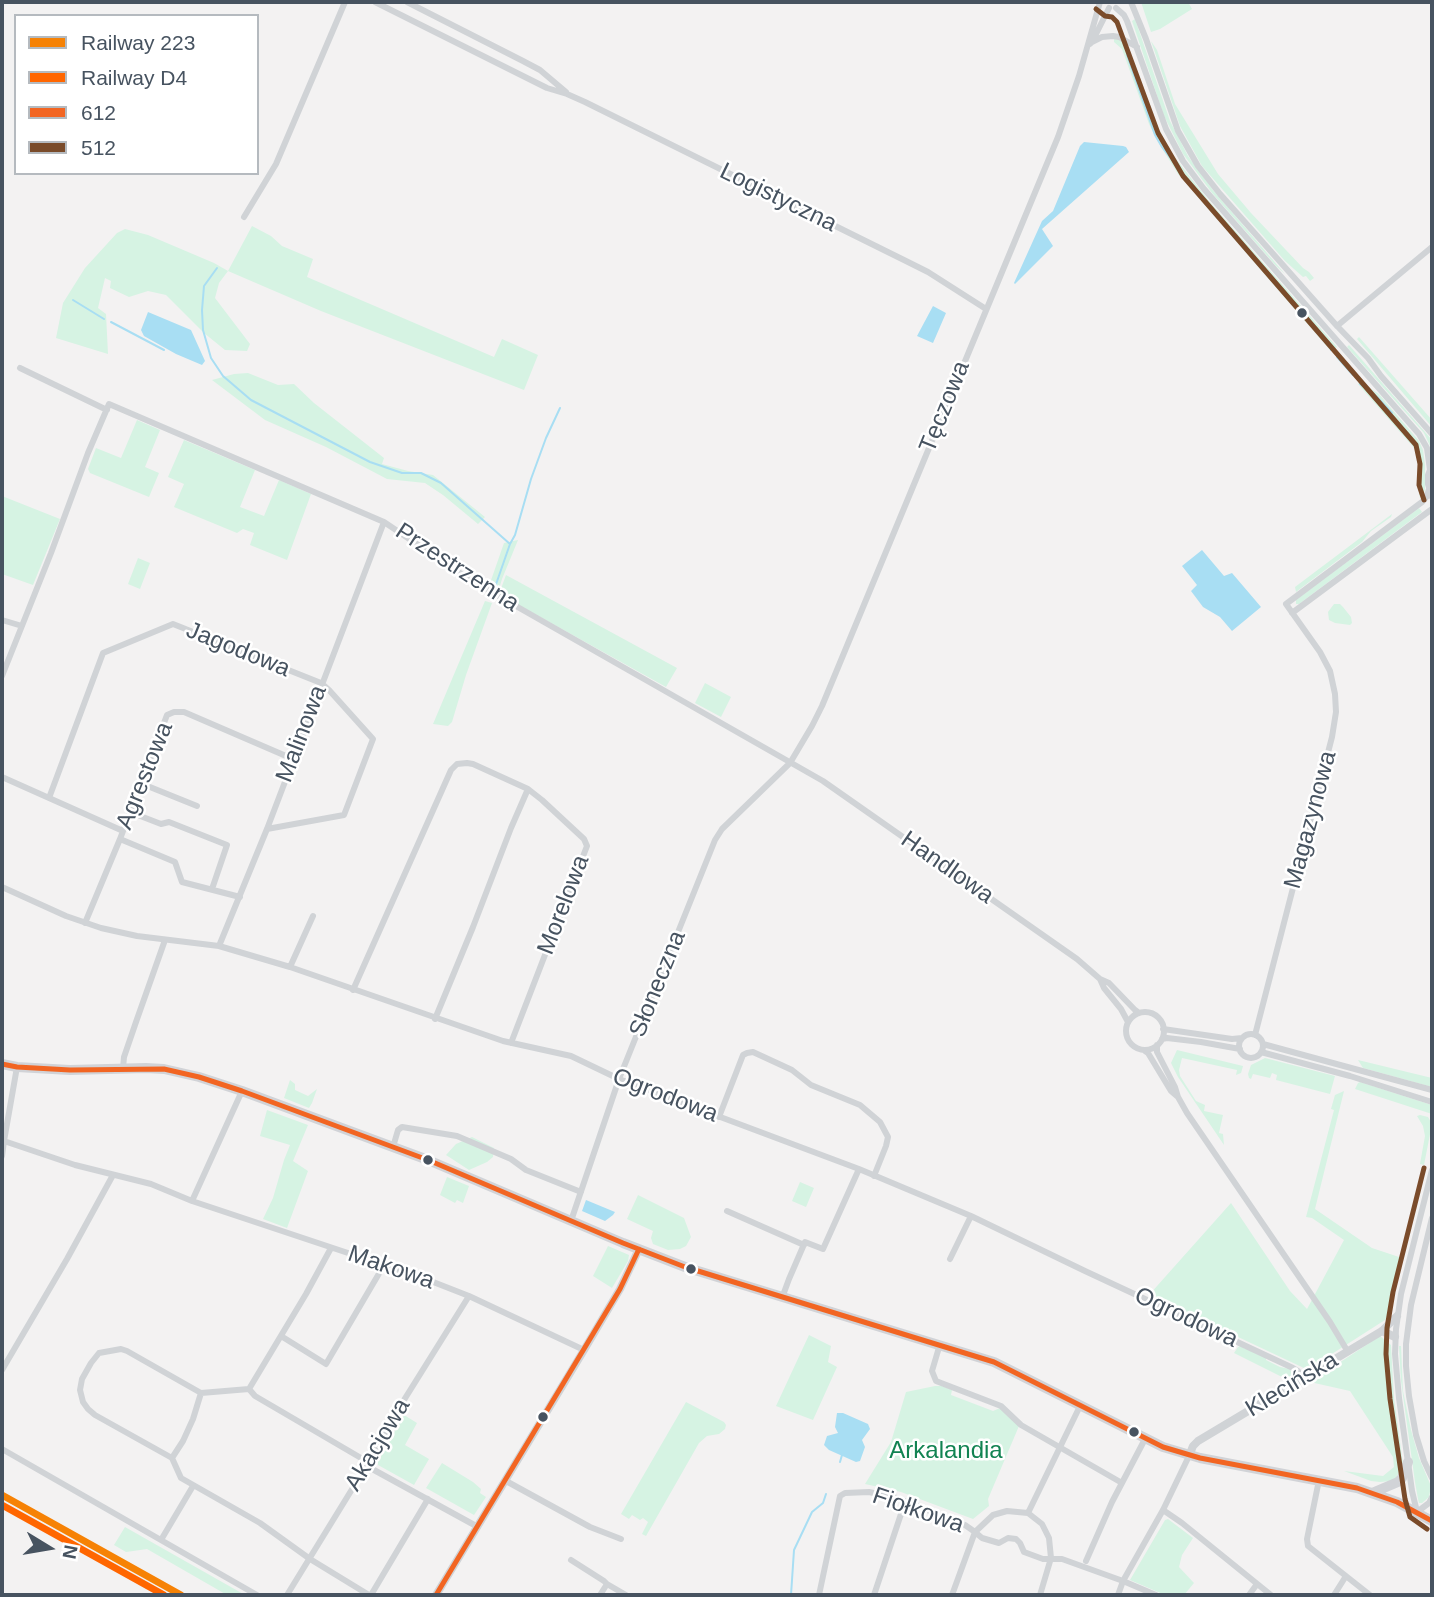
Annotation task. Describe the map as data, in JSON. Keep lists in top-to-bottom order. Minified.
{"streets":{"street":["Logistyczna","Tęczowa","Przestrzenna","Jagodowa","Malinowa","Agrestowa","Magazynowa","Handlowa","Morelowa","Słoneczna","Ogrodowa","Makowa","Klecińska","Akacjowa","Fiołkowa"]},"crossings":[["Logistyczna","Tęczowa"],["Tęczowa","Przestrzenna"],["Tęczowa","Handlowa"],["Tęczowa","Słoneczna"],["Przestrzenna","Malinowa"],["Przestrzenna","Handlowa"],["Jagodowa","Malinowa"],["Malinowa","Agrestowa"],["Malinowa","Ogrodowa"],["Agrestowa","Ogrodowa"],["Morelowa","Ogrodowa"],["Słoneczna","Ogrodowa"],["Ogrodowa","Klecińska"],["Makowa","Akacjowa"]],"parks":["Arkalandia"],"lines":["transit line 512","transit line 612","rail line 223","rail line D4"],"legend":["Railway 223","Railway D4","612","512"],"north":"right"}
